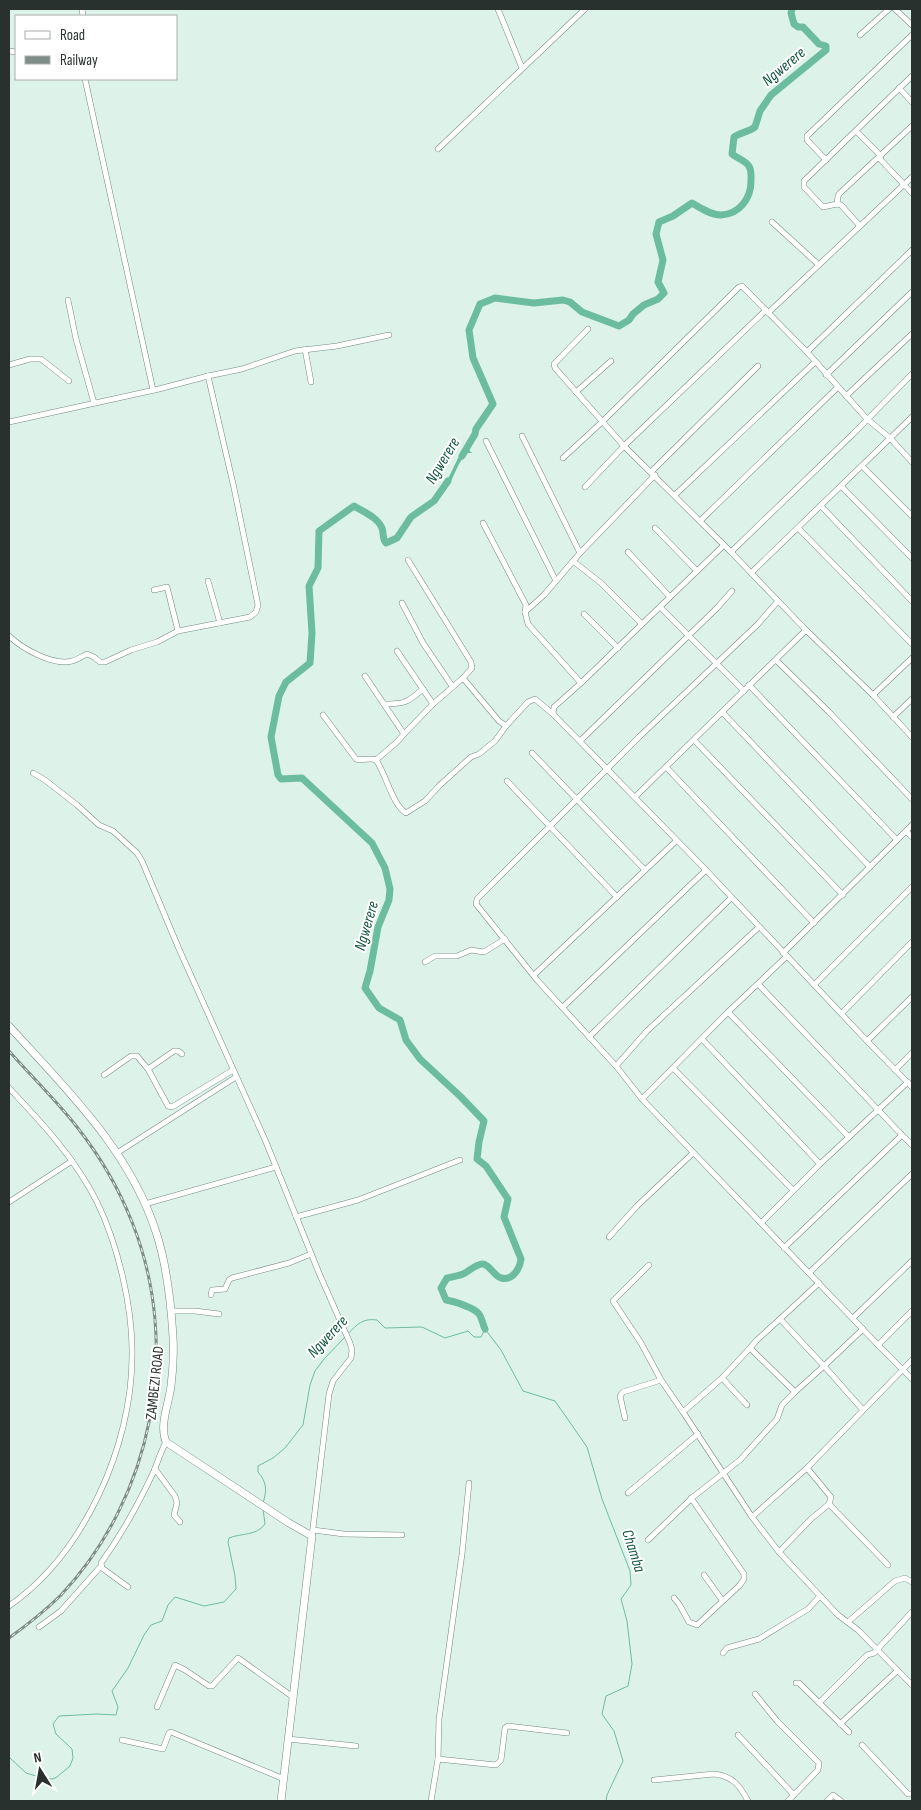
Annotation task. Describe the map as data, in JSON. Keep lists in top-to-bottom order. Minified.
{"streets":{"main road":["ZAMBEZI ROAD"]},"water":["Ngwerere","Chamba"],"legend":["Road","Railway"],"north":"top"}
